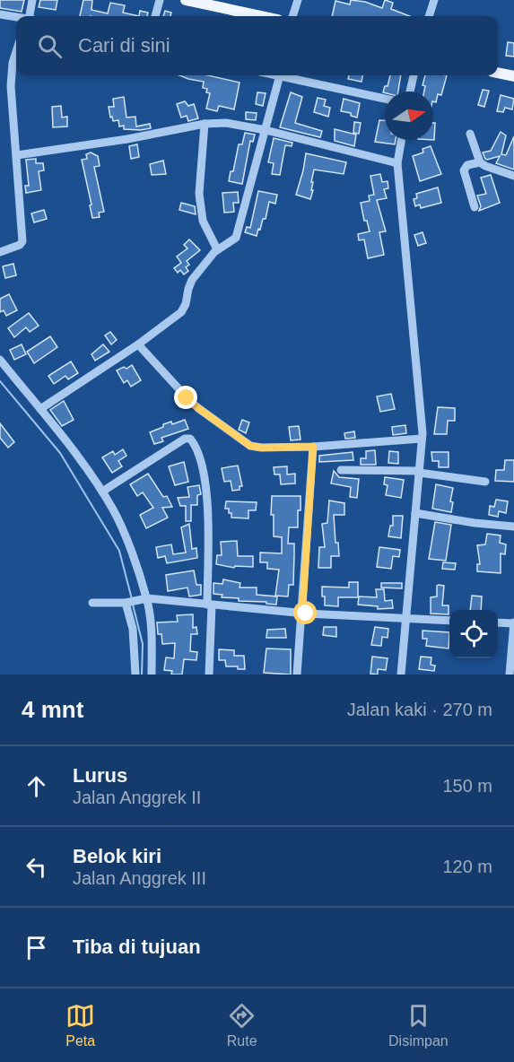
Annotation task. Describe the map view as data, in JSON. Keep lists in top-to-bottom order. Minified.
{"north":"right","page":{"search":"Cari di sini","heading":["4 mnt","Jalan kaki · 270 m"],"list":[["Lurus","Jalan Anggrek II","150 m"],["Belok kiri","Jalan Anggrek III","120 m"],"Tiba di tujuan"],"nav":["Peta","Rute","Disimpan"]}}
